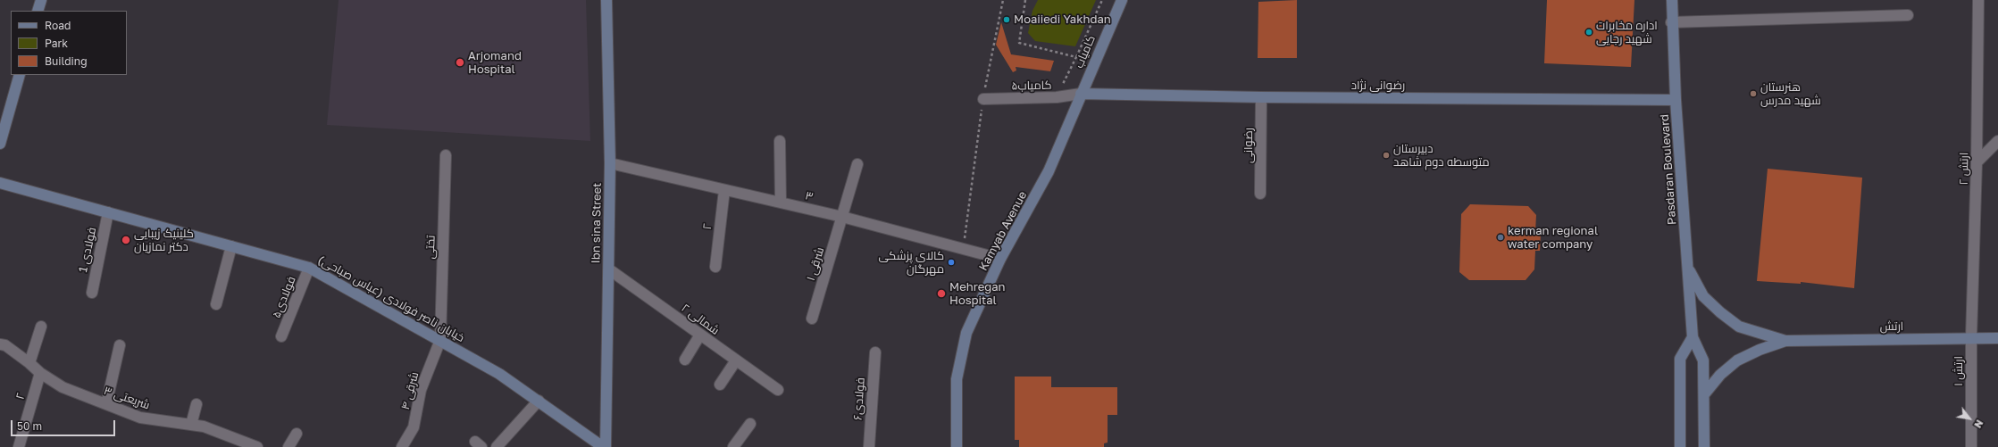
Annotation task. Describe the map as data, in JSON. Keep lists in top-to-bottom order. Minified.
{"streets":{"main road":["کامیاب","رضوانی نژاد","Pasdaran Boulevard","Ibn sina Street","Kamyab Avenue","خیابان ناصر فولادی (عباس صباحی)","ارتش"],"street":["کامیاب۵","رضوانی","ارتش ۲","۳","۲","تختی","فولادی 1","۱ شرقی","فولادی۵","۲ شمالی","ارتش ۱","۴ شرقی","شریعتی ۳","فولادی۶"]},"crossings":[["کامیاب","کامیاب۵"],["کامیاب","رضوانی نژاد"],["کامیاب","Kamyab Avenue"],["کامیاب۵","رضوانی نژاد"],["کامیاب۵","Kamyab Avenue"],["رضوانی نژاد","رضوانی"],["رضوانی نژاد","Pasdaran Boulevard"],["رضوانی نژاد","Kamyab Avenue"],["ارتش ۲","ارتش"],["ارتش ۲","ارتش ۱"],["۳","Ibn sina Street"],["۳","۲"],["۳","Kamyab Avenue"],["۳","۱ شرقی"],["Ibn sina Street","۲ شمالی"],["۲","شریعتی ۳"],["تختی","خیابان ناصر فولادی (عباس صباحی)"],["تختی","۴ شرقی"],["فولادی 1","خیابان ناصر فولادی (عباس صباحی)"],["فولادی۵","خیابان ناصر فولادی (عباس صباحی)"],["خیابان ناصر فولادی (عباس صباحی)","۴ شرقی"],["ارتش","ارتش ۱"]],"places":["Moaiiedi Yakhdan","اداره مخابرات شهید رجایی","Arjomand Hospital","هنرستان شهید مدرس","دبیرستان متوسطه دوم شاهد","kerman regional water company","کلینیک زیبایی دکتر نمازیان","کالای پزشکی مهرگان","Mehregan Hospital"],"legend":["Road","Park","Building"],"scale_bar":"50 m","north":"bottom right"}
